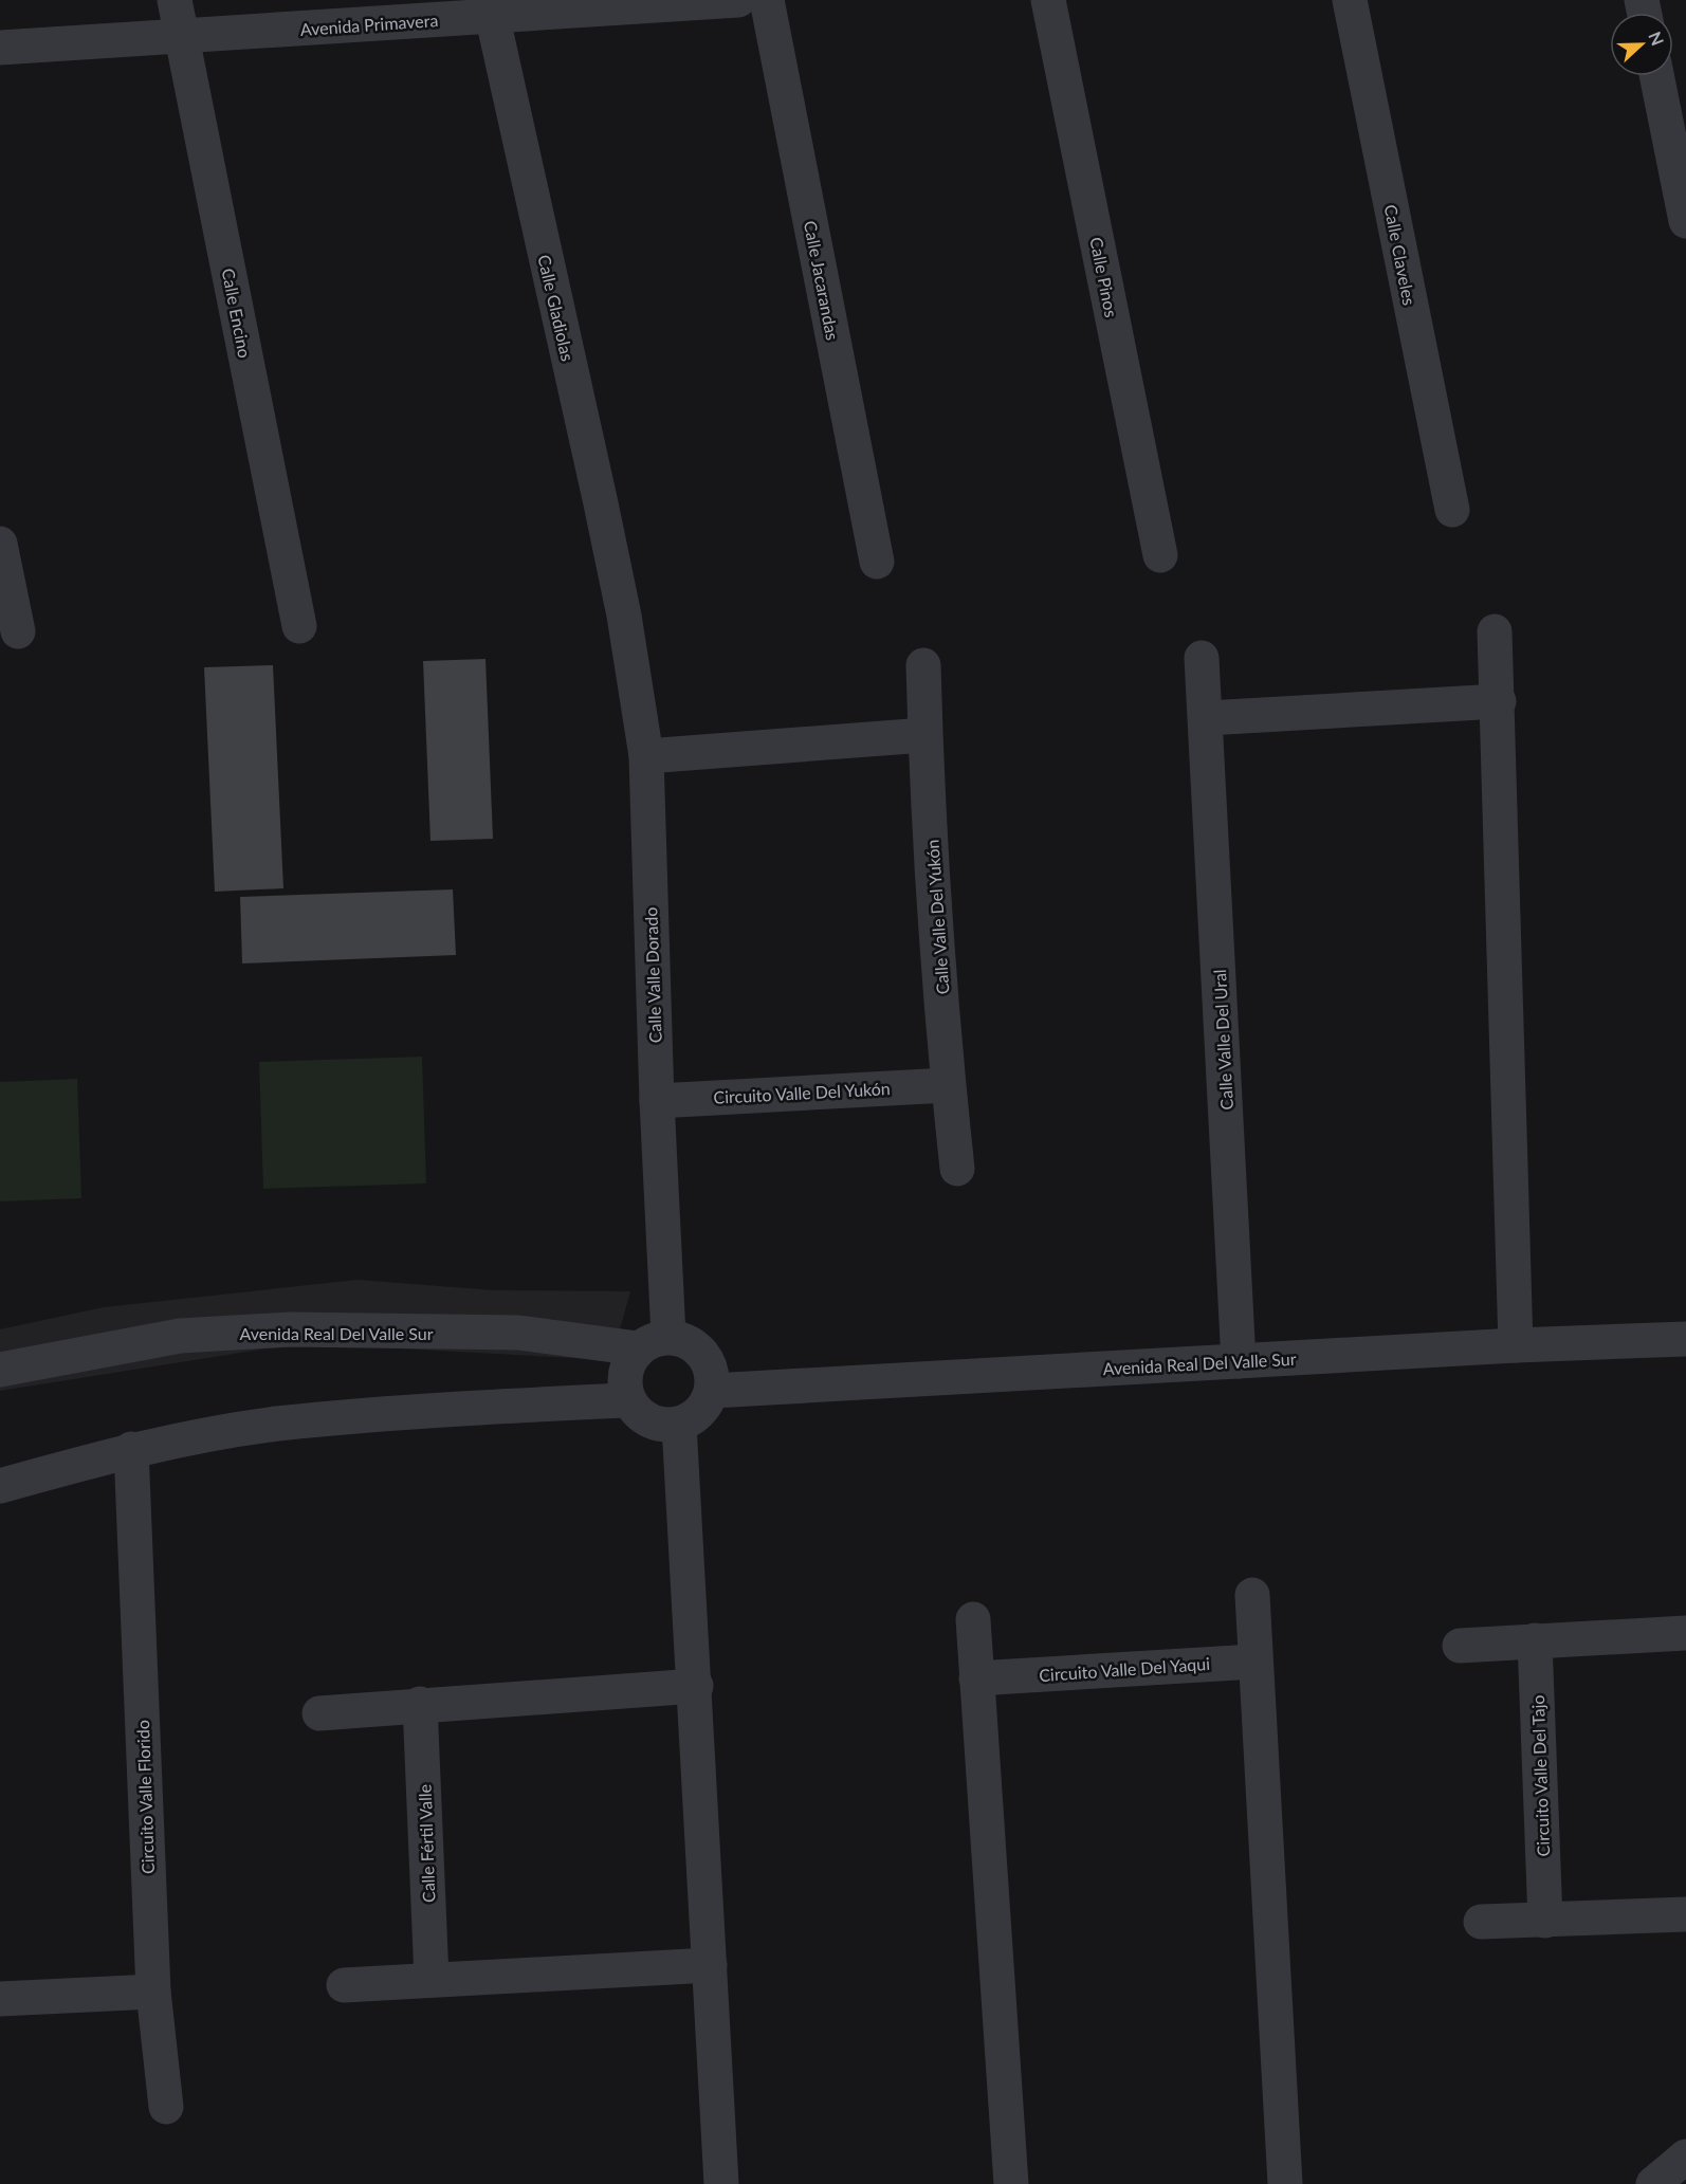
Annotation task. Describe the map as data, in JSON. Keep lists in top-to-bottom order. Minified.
{"streets":{"street":["Avenida Primavera","Calle Claveles","Calle Pinos","Calle Jacarandas","Calle Gladiolas","Calle Encino","Calle Valle Del Yukón","Calle Valle Dorado","Calle Valle Del Ural","Circuito Valle Del Yukón","Avenida Real Del Valle Sur","Circuito Valle Del Yaqui","Circuito Valle Del Tajo","Circuito Valle Florido","Calle Fértil Valle"]},"crossings":[["Avenida Primavera","Calle Gladiolas"],["Avenida Primavera","Calle Encino"],["Calle Gladiolas","Calle Valle Dorado"],["Calle Valle Del Yukón","Circuito Valle Del Yukón"],["Calle Valle Dorado","Circuito Valle Del Yukón"],["Calle Valle Dorado","Avenida Real Del Valle Sur"],["Calle Valle Del Ural","Avenida Real Del Valle Sur"]],"north":"right"}
